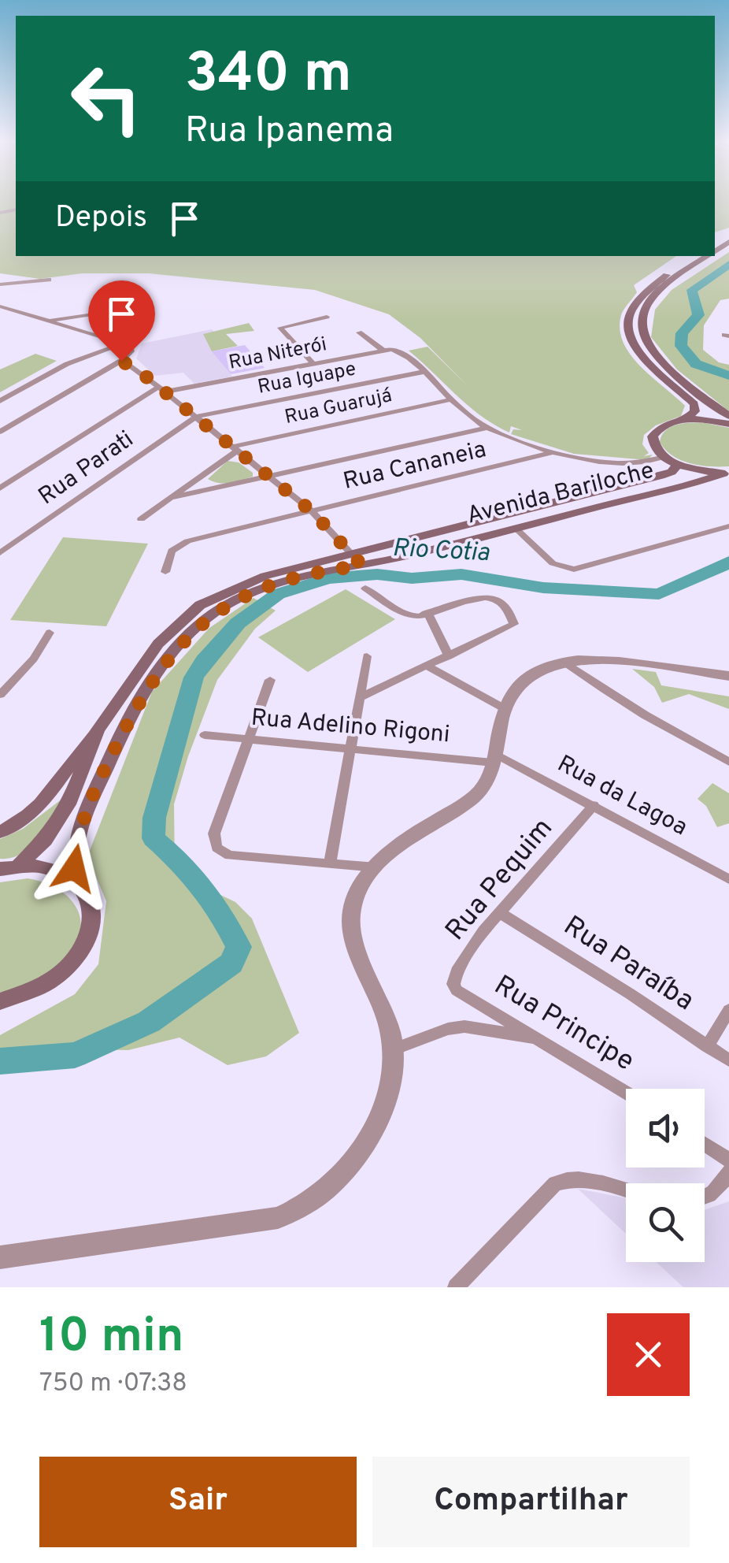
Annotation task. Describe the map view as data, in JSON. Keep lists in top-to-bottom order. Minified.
{"streets":{"main road":["Avenida Bariloche"],"street":["Rua Niterói","Rua Iguape","Rua Guarujá","Rua Cananeia","Rua Parati","Rua Adelino Rigoni","Rua da Lagoa","Rua Pequim","Rua Paraíba","Rua Principe"]},"crossings":[["Rua Niterói","Rua Iguape"],["Rua Iguape","Rua Parati"],["Rua Adelino Rigoni","Rua da Lagoa"],["Rua da Lagoa","Rua Pequim"],["Rua Pequim","Rua Paraíba"],["Rua Pequim","Rua Principe"]],"water":["Rio Cotia"],"page":{"turn":["340 m","Rua Ipanema"],"then":"Depois","heading":["10 min","750 m · 07:38"],"buttons":["Sair","Compartilhar"]}}
